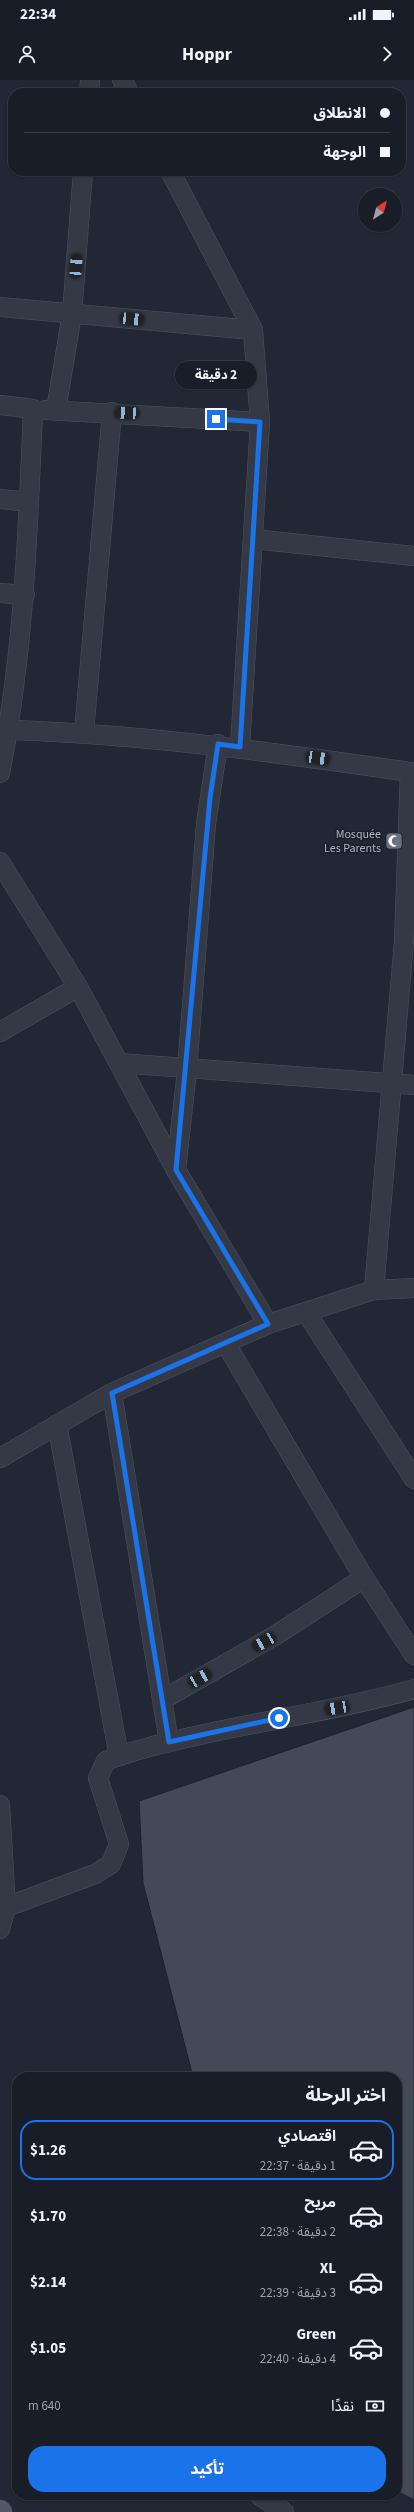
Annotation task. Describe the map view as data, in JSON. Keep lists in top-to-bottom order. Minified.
{"places":{"mosque":["Mosquée Les Parents"]},"north":"top right","page":{"status":"22:34","header":"Hoppr","banner":["الانطلاق","الوجهة"],"bubble":"2 دقيقة","heading":"اختر الرحلة","list":[{"name":"اقتصادي","note":"1 دقيقة · 22:37","value":"$1.26"},{"name":"مريح","note":"2 دقيقة · 22:38","value":"$1.70"},{"name":"XL","note":"3 دقيقة · 22:39","value":"$2.14"},{"name":"Green","note":"4 دقيقة · 22:40","value":"$1.05"}],"pay":["نقدًا","640 m"],"buttons":"تأكيد"}}
